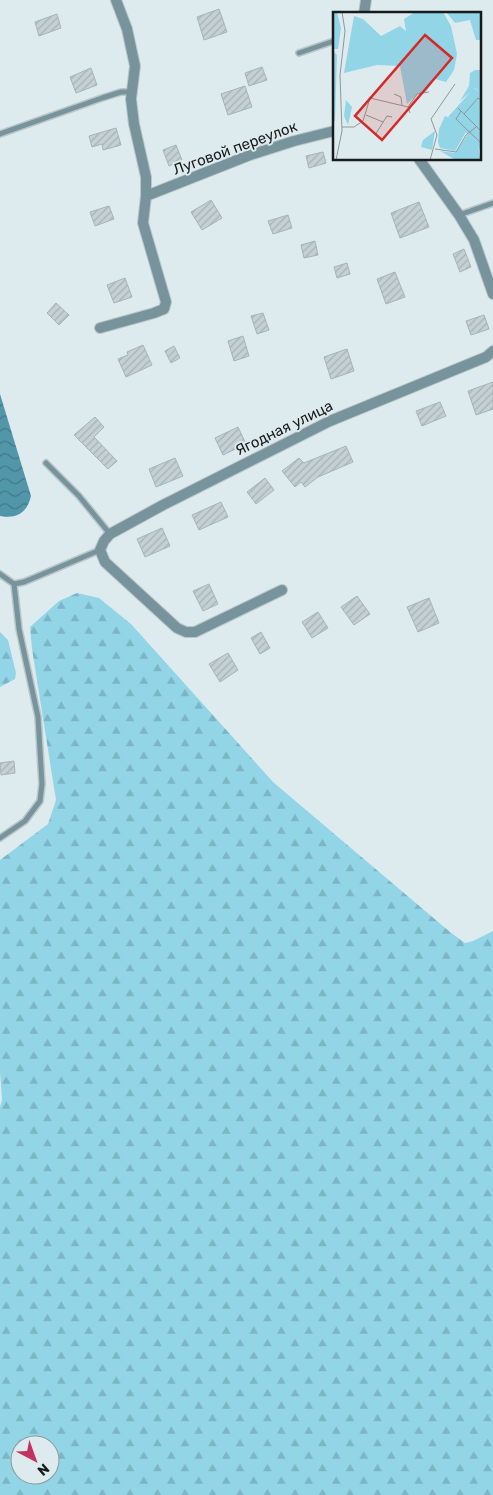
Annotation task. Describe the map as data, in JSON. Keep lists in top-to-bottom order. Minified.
{"streets":{"street":["Луговой переулок","Ягодная улица"]},"north":"bottom right"}
